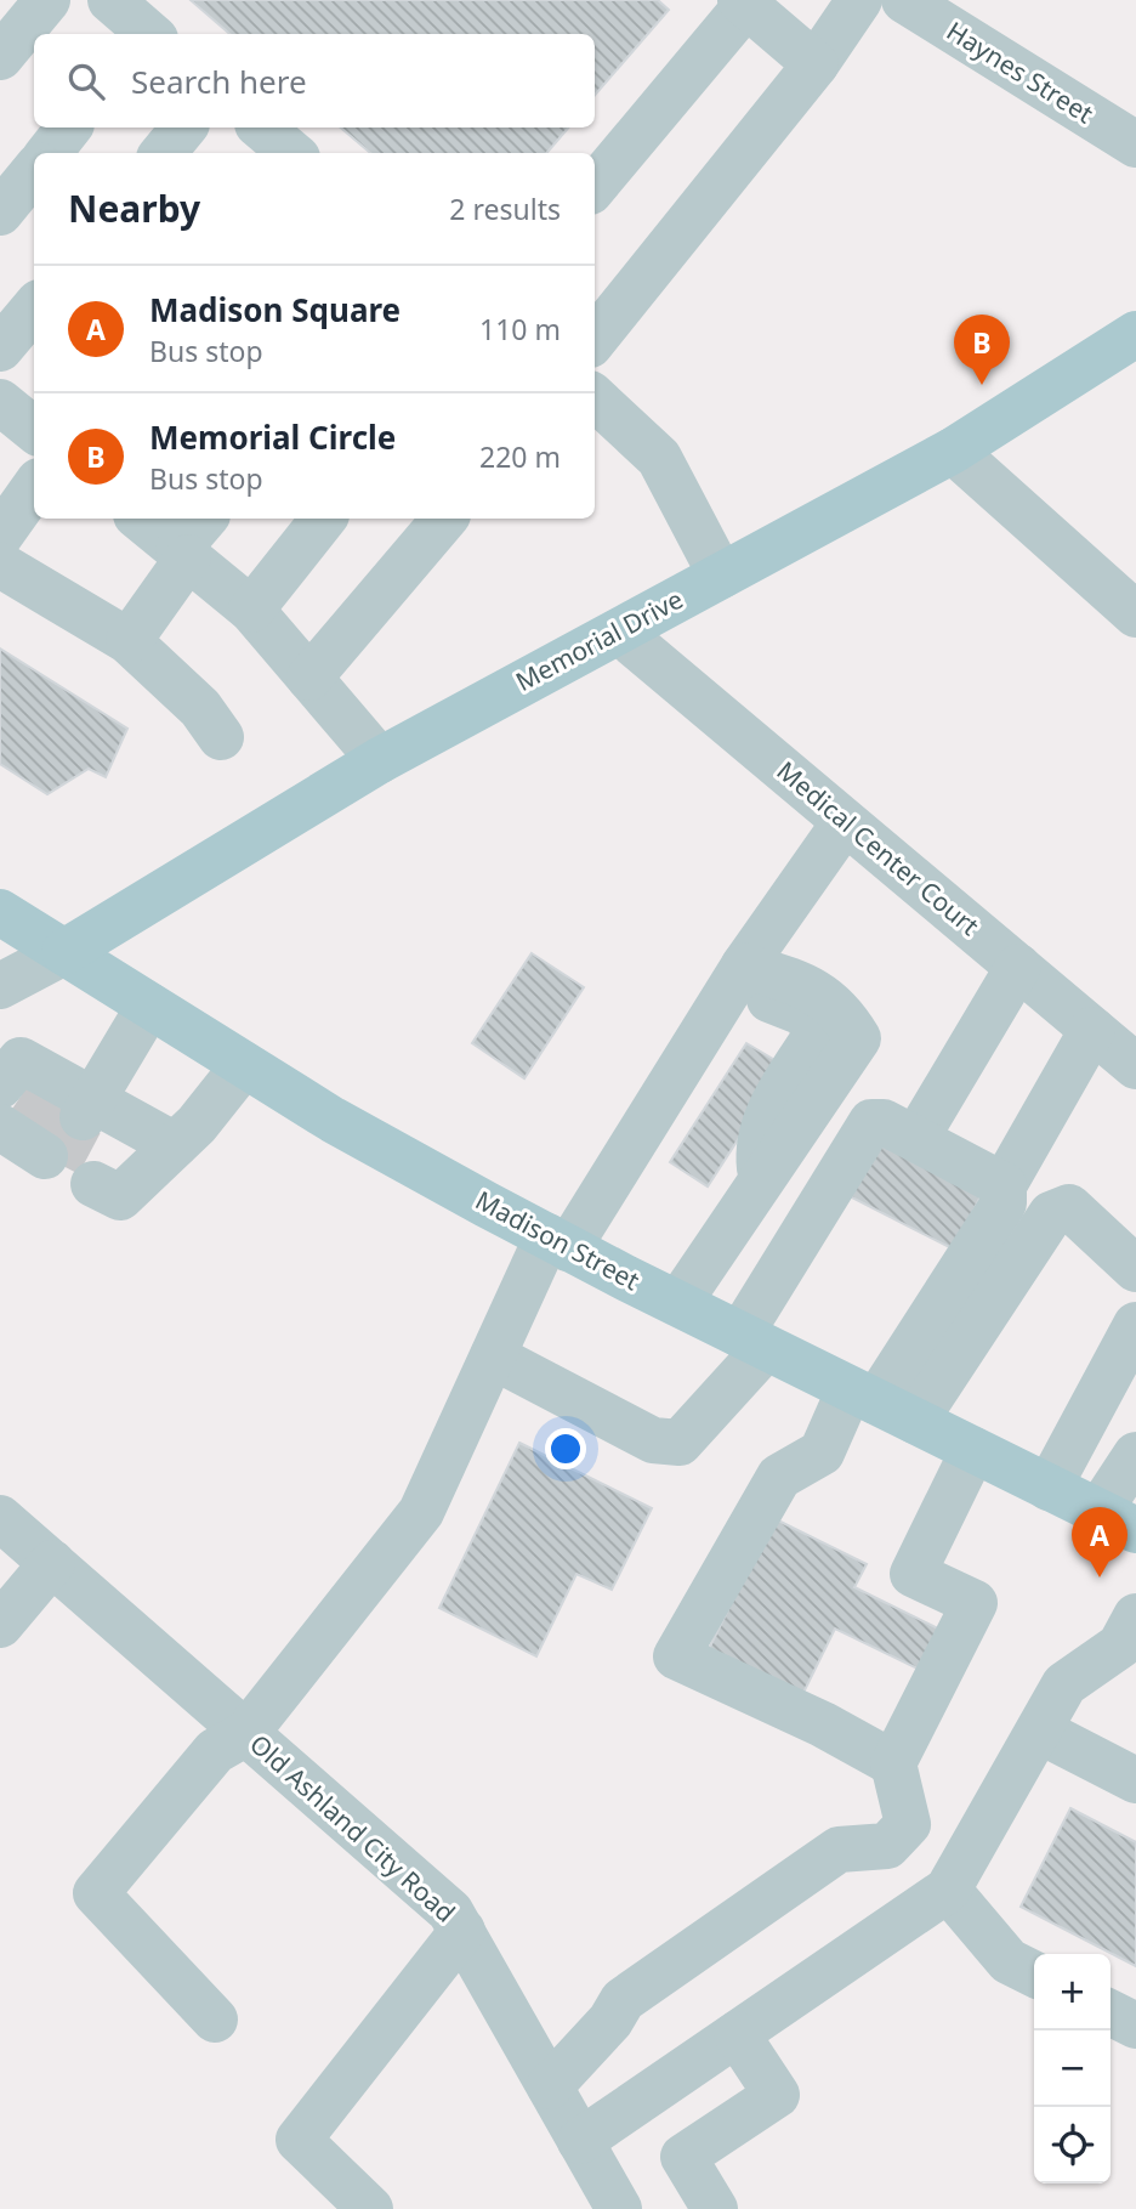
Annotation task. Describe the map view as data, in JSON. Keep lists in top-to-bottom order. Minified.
{"streets":{"main road":["Memorial Drive","Madison Street"],"street":["Haynes Street","Medical Center Court","Old Ashland City Road"]},"crossings":[["Memorial Drive","Medical Center Court"],["Memorial Drive","Madison Street"]],"page":{"search":"Search here","heading":["Nearby","2 results"],"list":[{"mark":"A","name":"Madison Square","note":"Bus stop","value":"110 m"},{"mark":"B","name":"Memorial Circle","note":"Bus stop","value":"220 m"}],"pins":["B","A"],"map_buttons":["+","−"]}}
